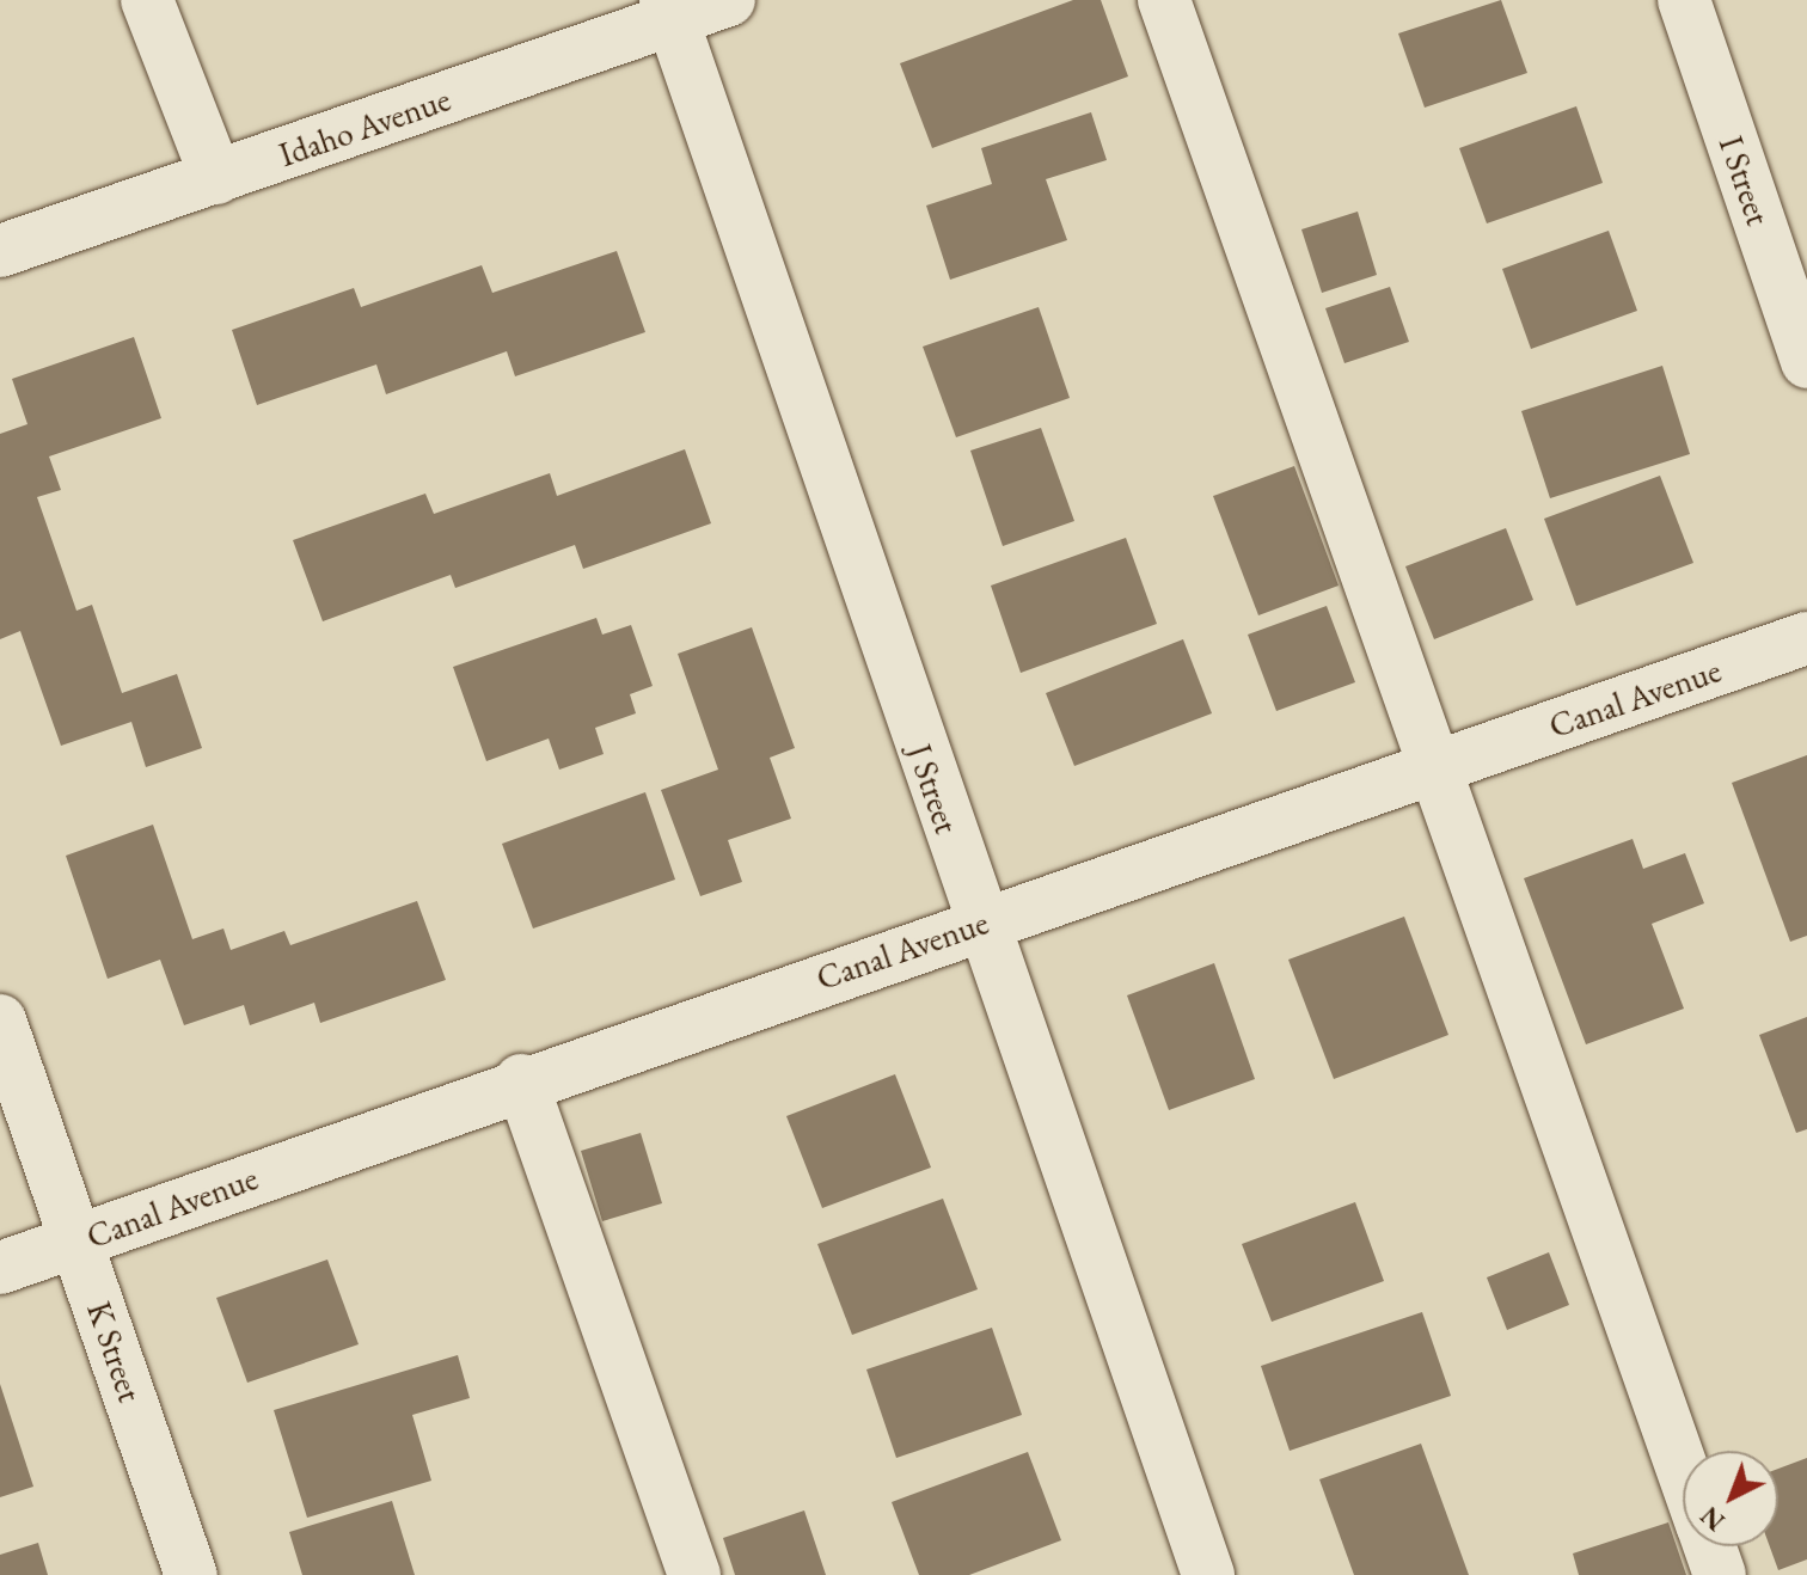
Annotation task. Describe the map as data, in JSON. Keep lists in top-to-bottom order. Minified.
{"streets":{"street":["Idaho Avenue","I Street","Canal Avenue","J Street","K Street"]},"crossings":[["Idaho Avenue","J Street"],["Canal Avenue","J Street"],["Canal Avenue","K Street"]],"north":"bottom left"}
